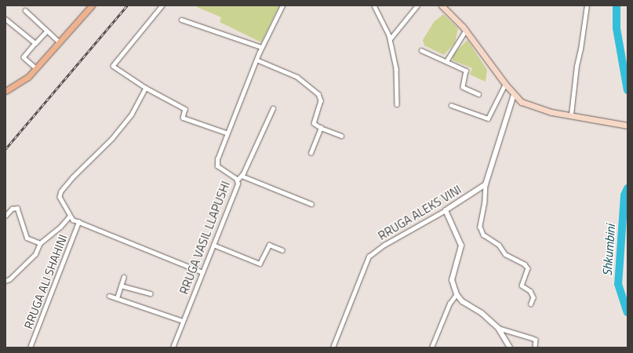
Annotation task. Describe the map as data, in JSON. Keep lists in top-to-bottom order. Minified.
{"streets":{"street":["RRUGA ALEKS VINI","RRUGA VASIL LLAPUSHI","RRUGA ALI SHAHINI"]},"water":["Shkumbini"]}
